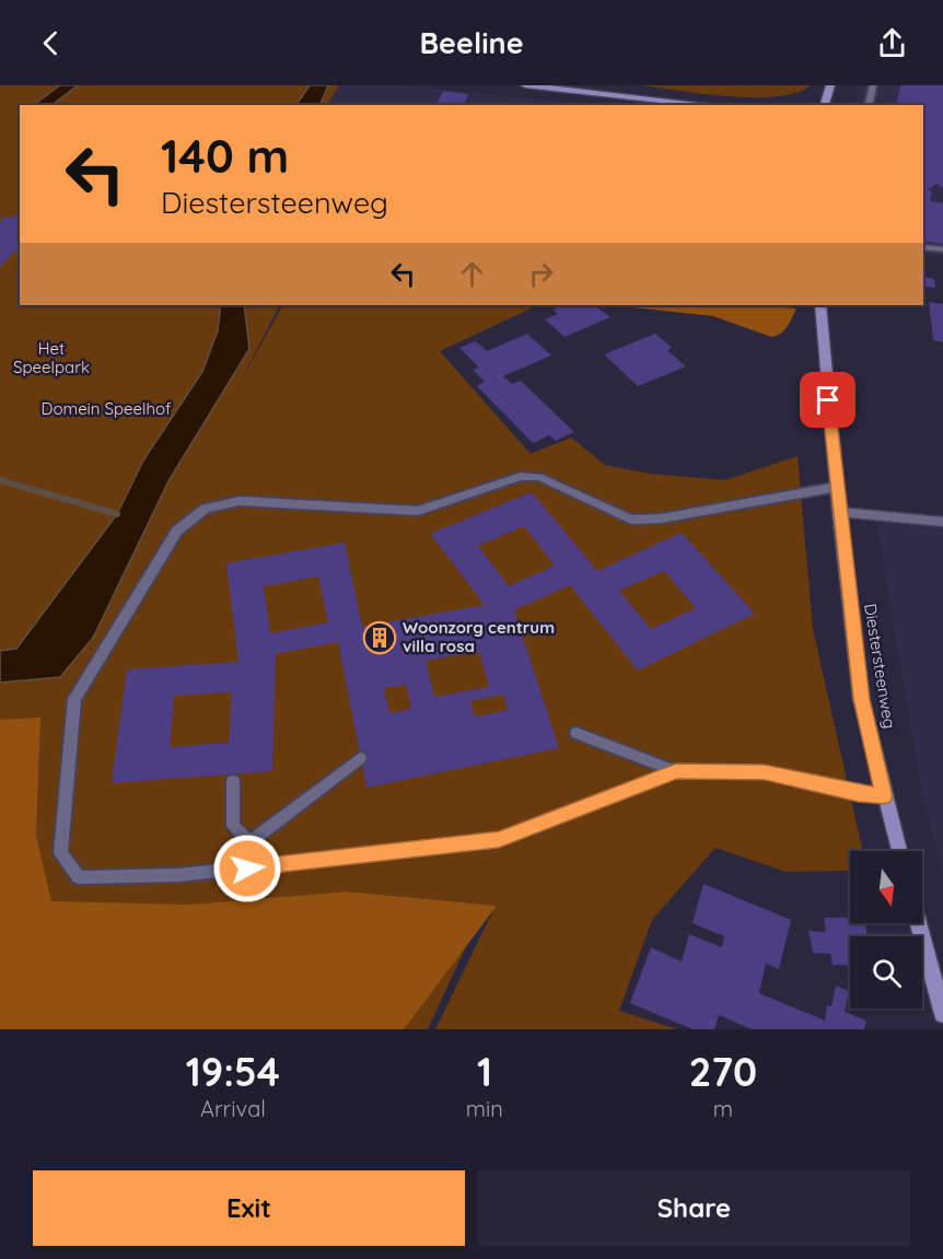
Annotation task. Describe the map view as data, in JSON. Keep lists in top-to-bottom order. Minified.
{"streets":{"main road":["Diestersteenweg"]},"parks":["Het Speelpark","Domein Speelhof"],"places":{"building":["Woonzorg centrum villa rosa"]},"north":"bottom","page":{"header":"Beeline","turn":["140 m","Diestersteenweg"],"eta":["19:54","Arrival","1","min","270","m"],"buttons":["Exit","Share"]}}
